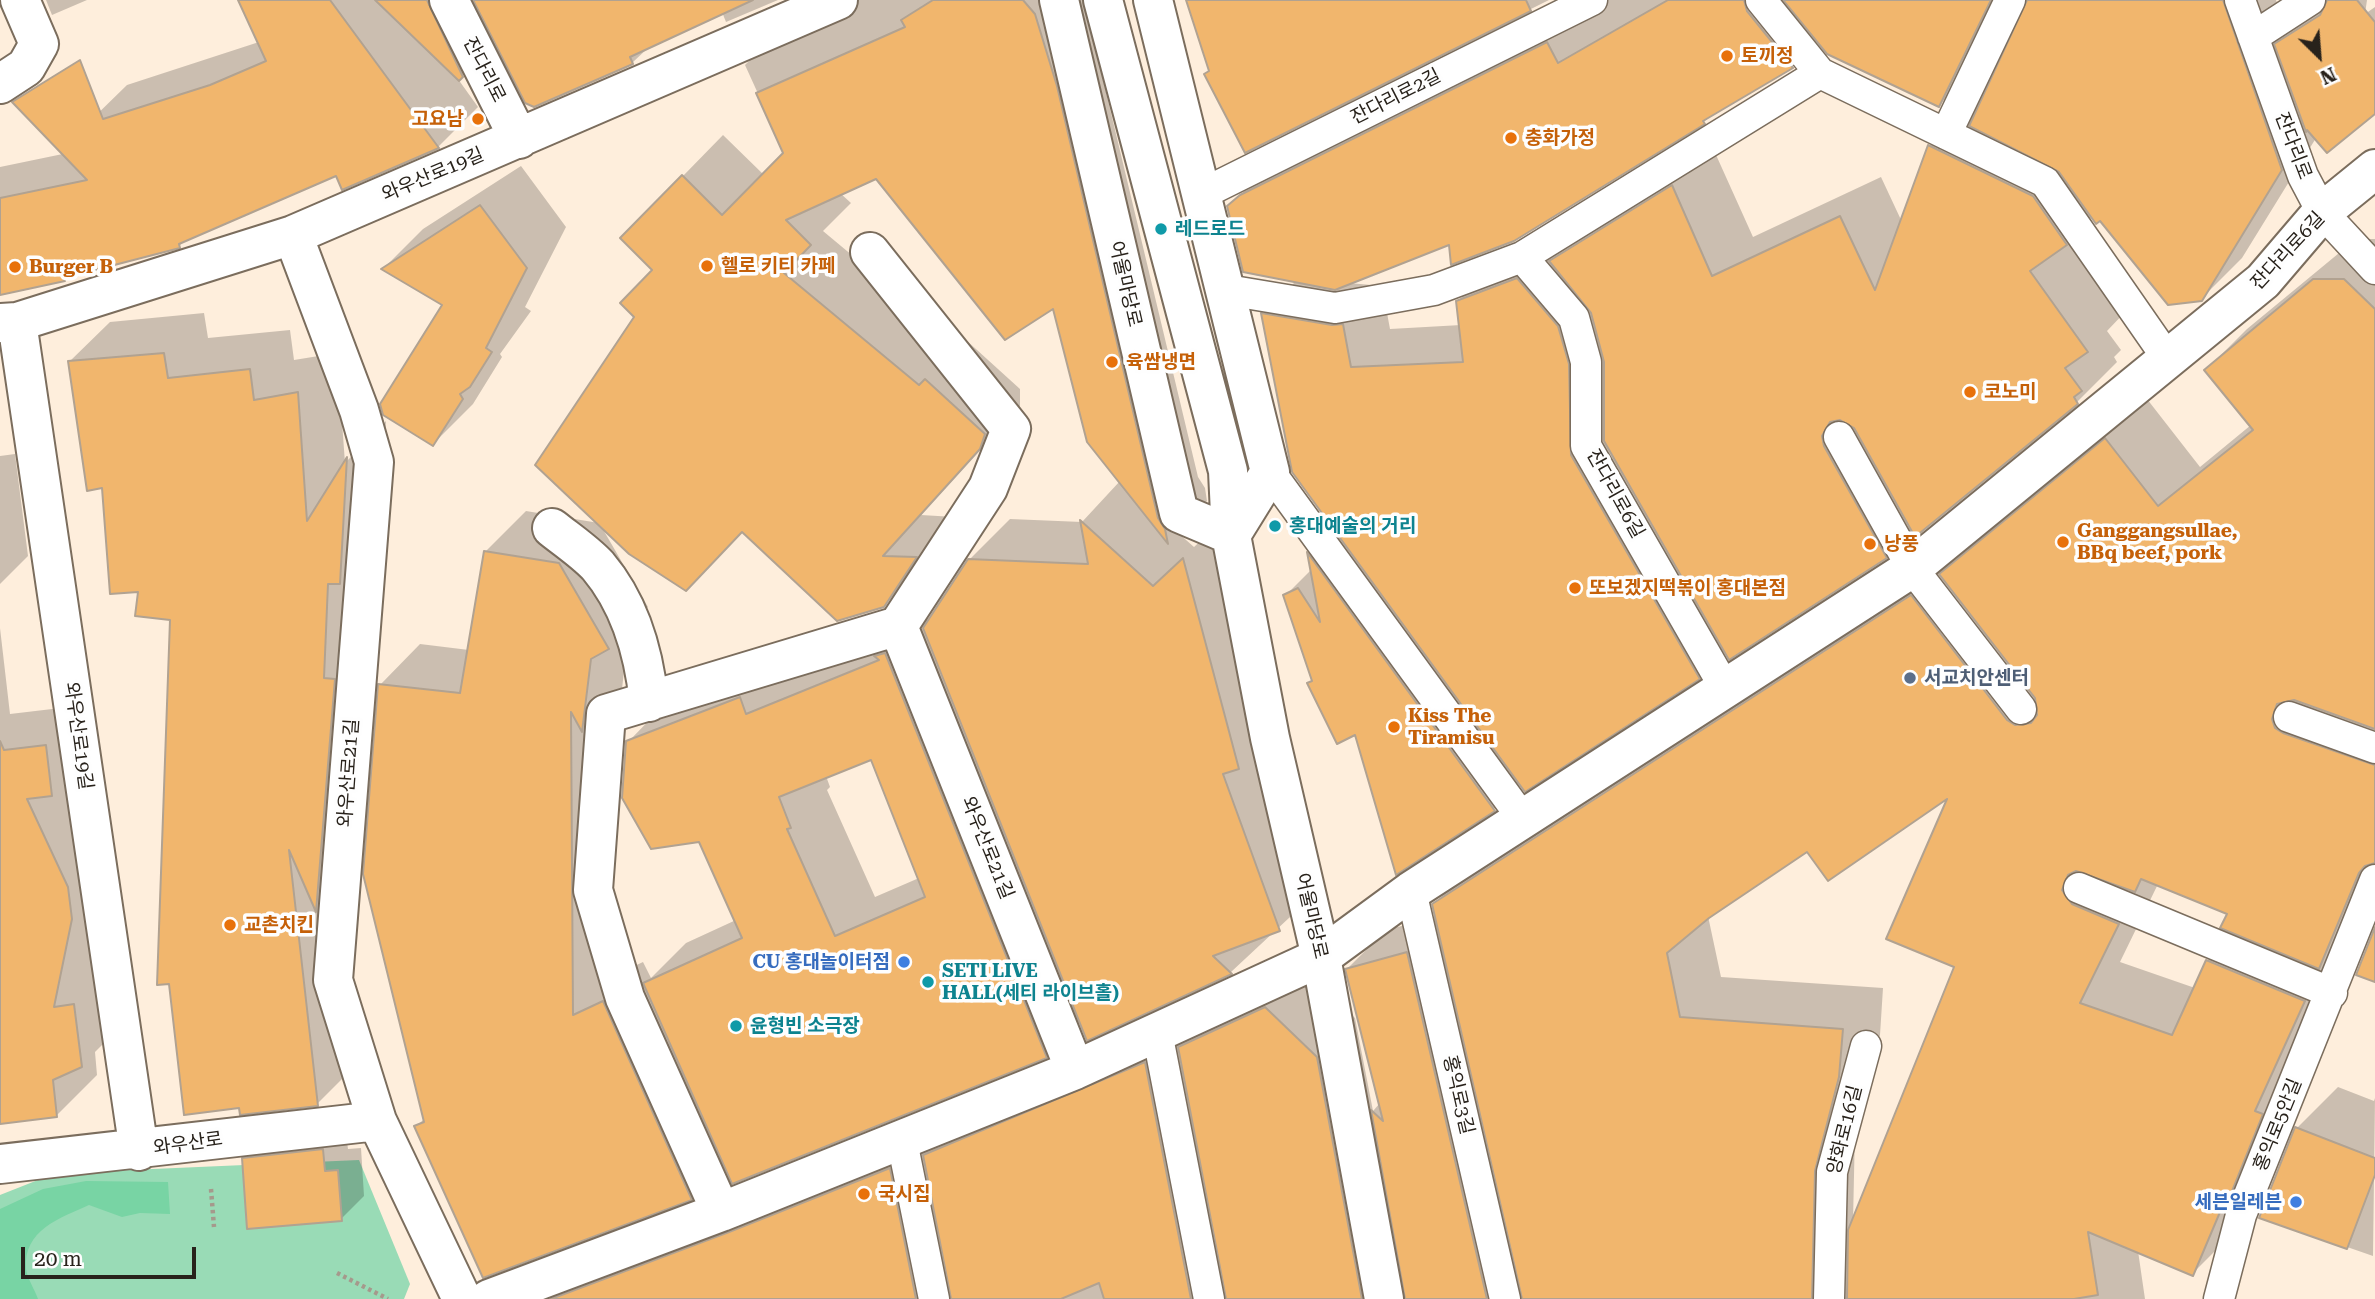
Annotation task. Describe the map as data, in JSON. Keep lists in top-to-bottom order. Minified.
{"streets":{"street":["잔다리로","와우산로19길","잔다리로6길","어울마당로","와우산로21길","와우산로"],"lane":["잔다리로2길","홍익로3길","홍익로5안길","양화로16길"]},"crossings":[["잔다리로","와우산로19길"],["잔다리로","잔다리로6길"],["와우산로19길","와우산로21길"],["와우산로19길","와우산로"],["잔다리로6길","어울마당로"],["잔다리로6길","홍익로3길"],["와우산로21길","와우산로"]],"places":["토끼정","고요남","충화가정","레드로드","헬로 키티 카페","Burger B","육쌈냉면","코노미","홍대예술의 거리","Ganggangsullae, BBq beef, pork","낭풍","또보겠지떡볶이 홍대본점","서교치안센터","Kiss The Tiramisu","교촌치킨","CU 홍대놀이터점","SETI LIVE HALL(세티 라이브홀)","윤형빈 소극장","국시집","세븐일레븐"],"scale_bar":"20 m","north":"bottom right"}
